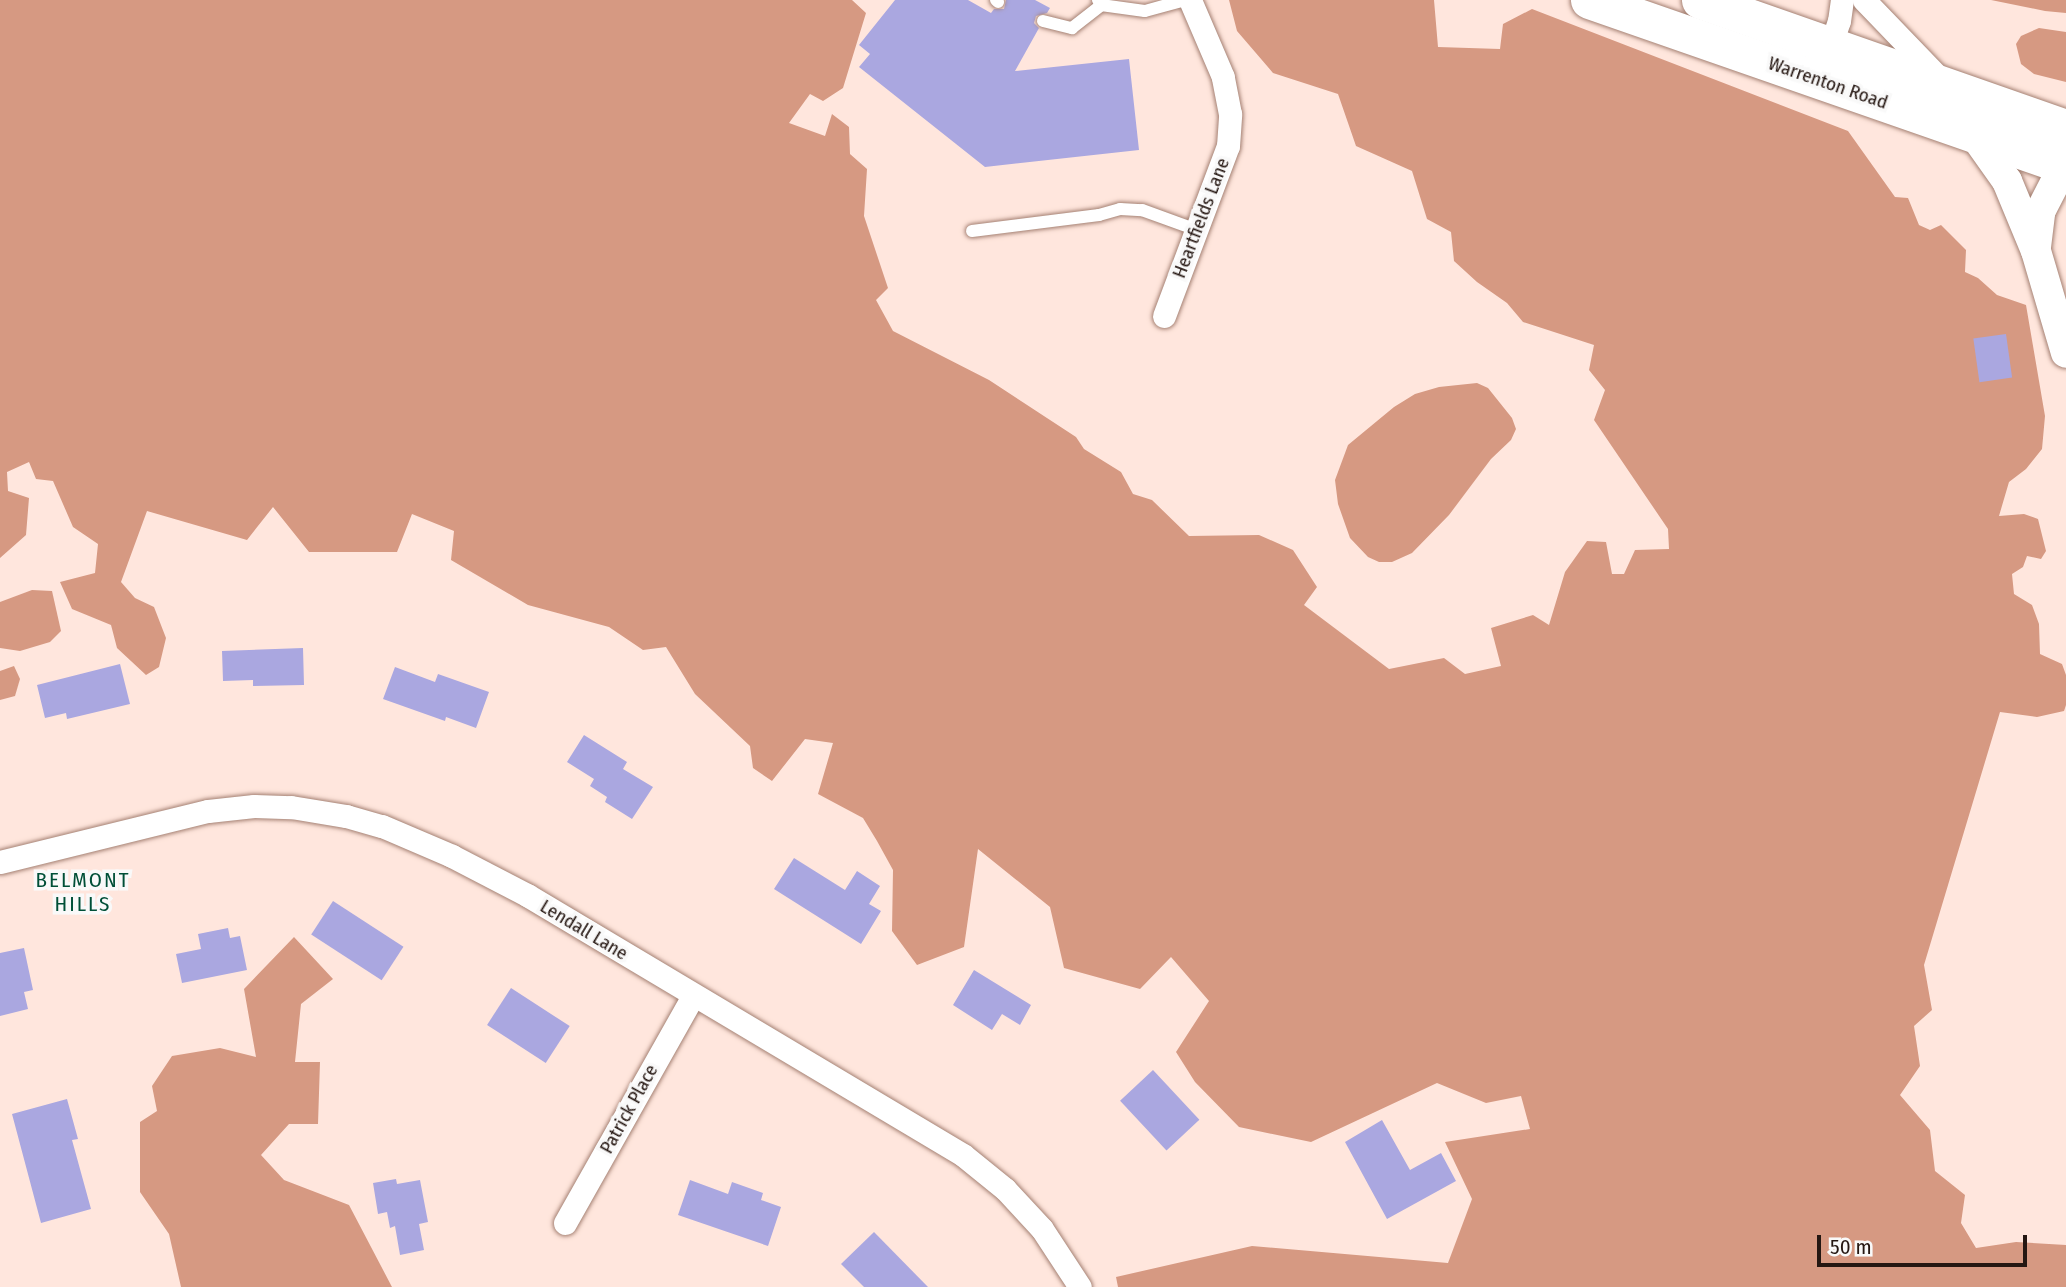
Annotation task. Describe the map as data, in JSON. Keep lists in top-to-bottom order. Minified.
{"streets":{"main road":["Warrenton Road"],"street":["Heartfields Lane","Lendall Lane","Patrick Place"]},"crossings":[["Lendall Lane","Patrick Place"]],"districts":["BELMONT HILLS"],"scale_bar":"50 m"}
